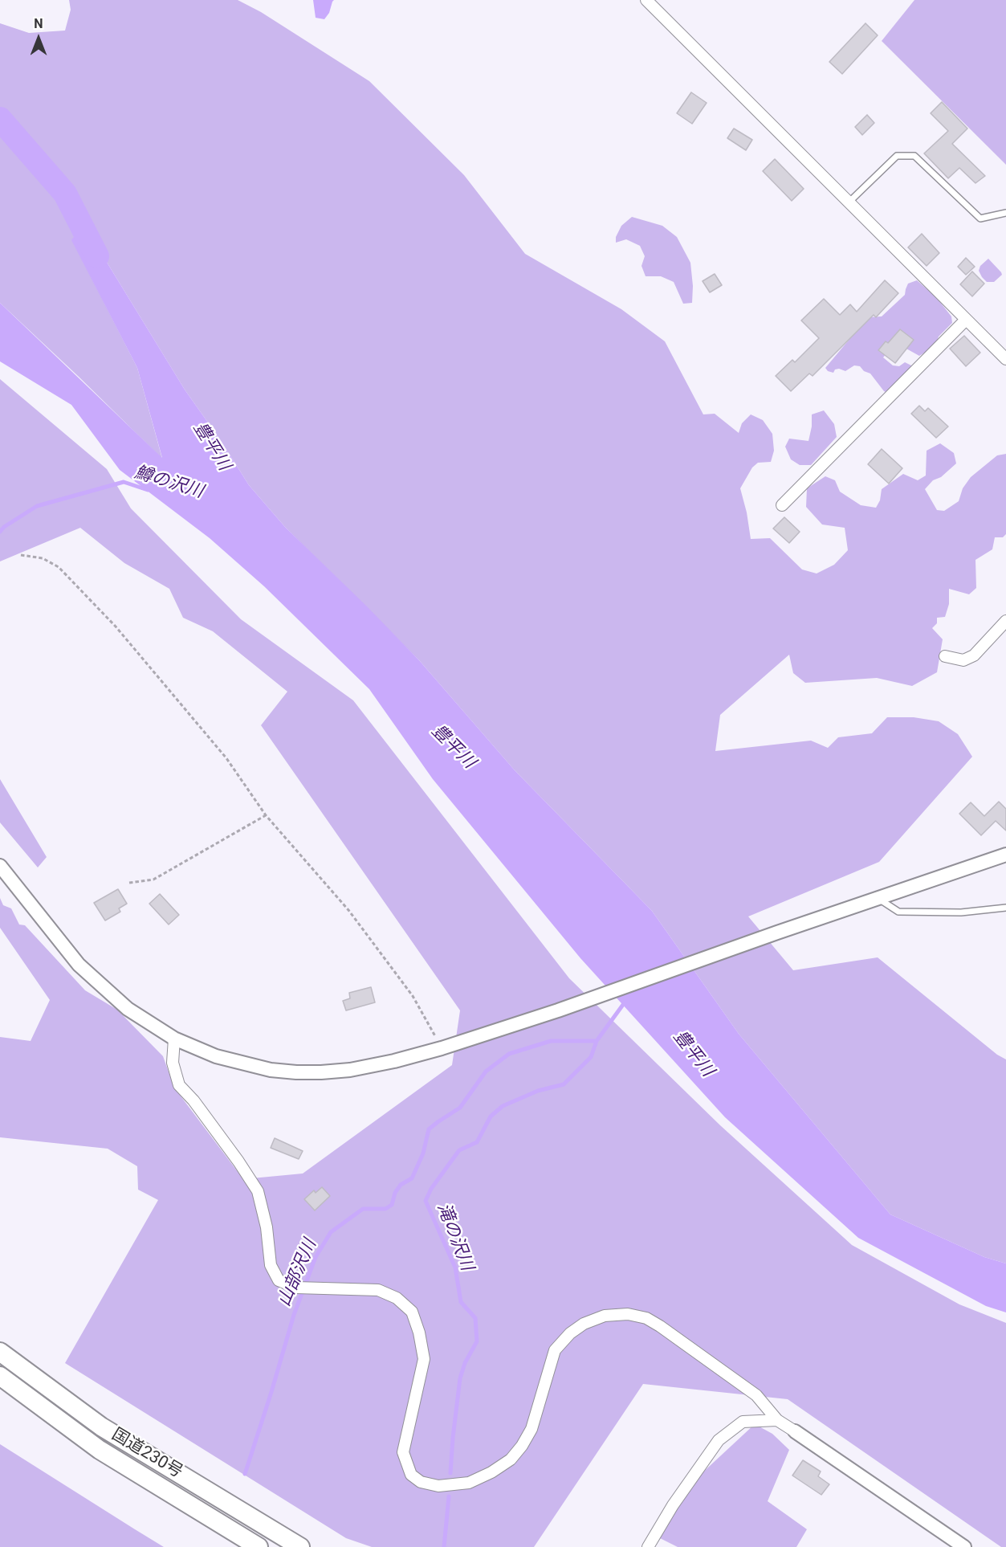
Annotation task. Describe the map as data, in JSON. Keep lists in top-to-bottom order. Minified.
{"streets":{"highway":["国道230号"]},"water":["豊平川","鱒の沢川","滝の沢川","山部沢川"],"north":"top"}
